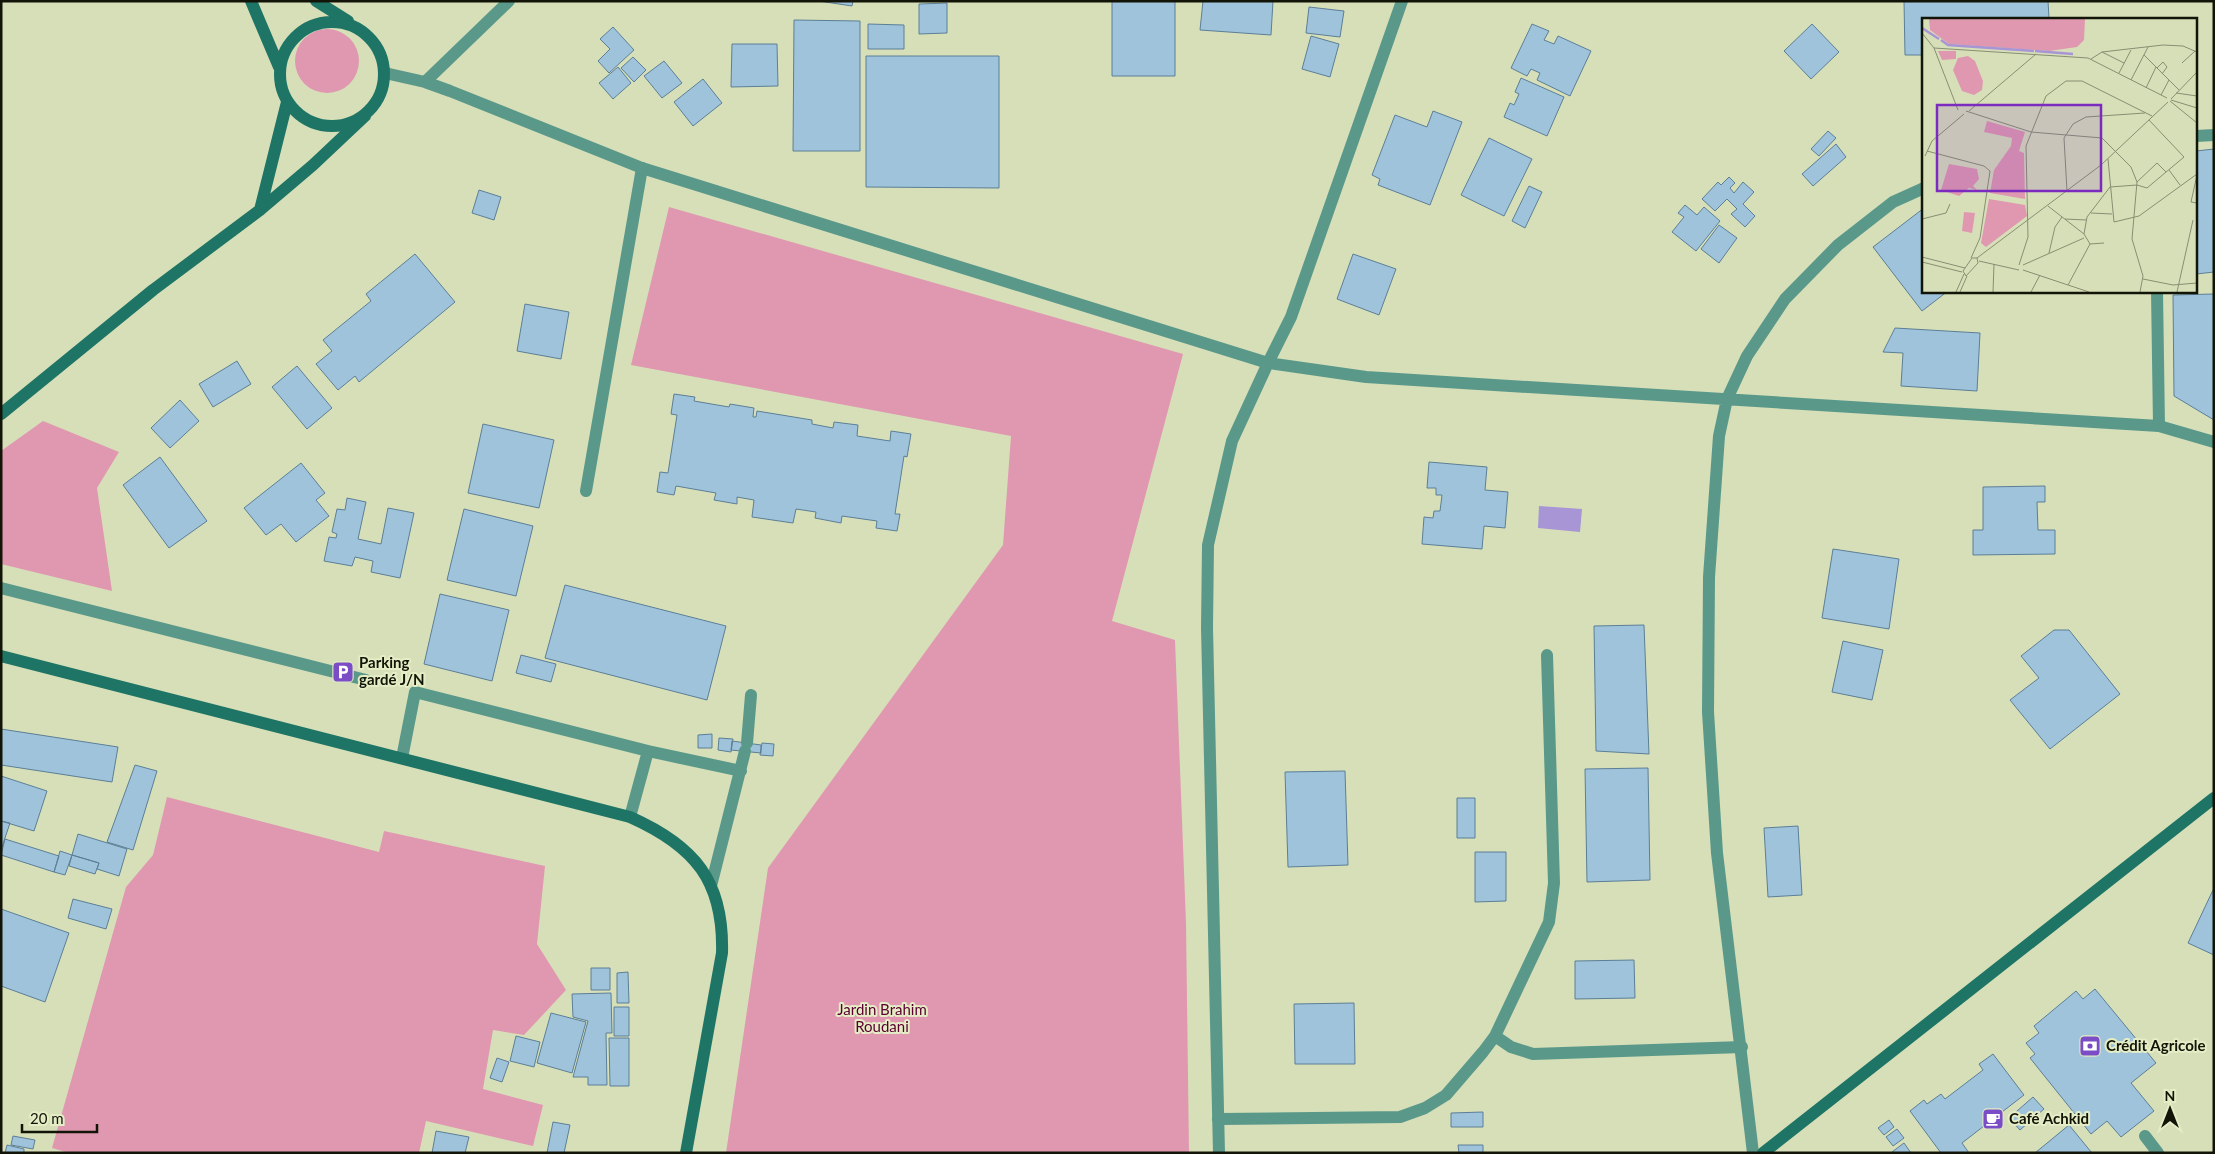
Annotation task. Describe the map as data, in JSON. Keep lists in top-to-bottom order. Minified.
{"parks":["Jardin Brahim Roudani"],"places":{"parking":["Parking gardé J/N"],"bank":["Crédit Agricole"],"cafe":["Café Achkid"]},"scale_bar":"20 m","north":"top"}
